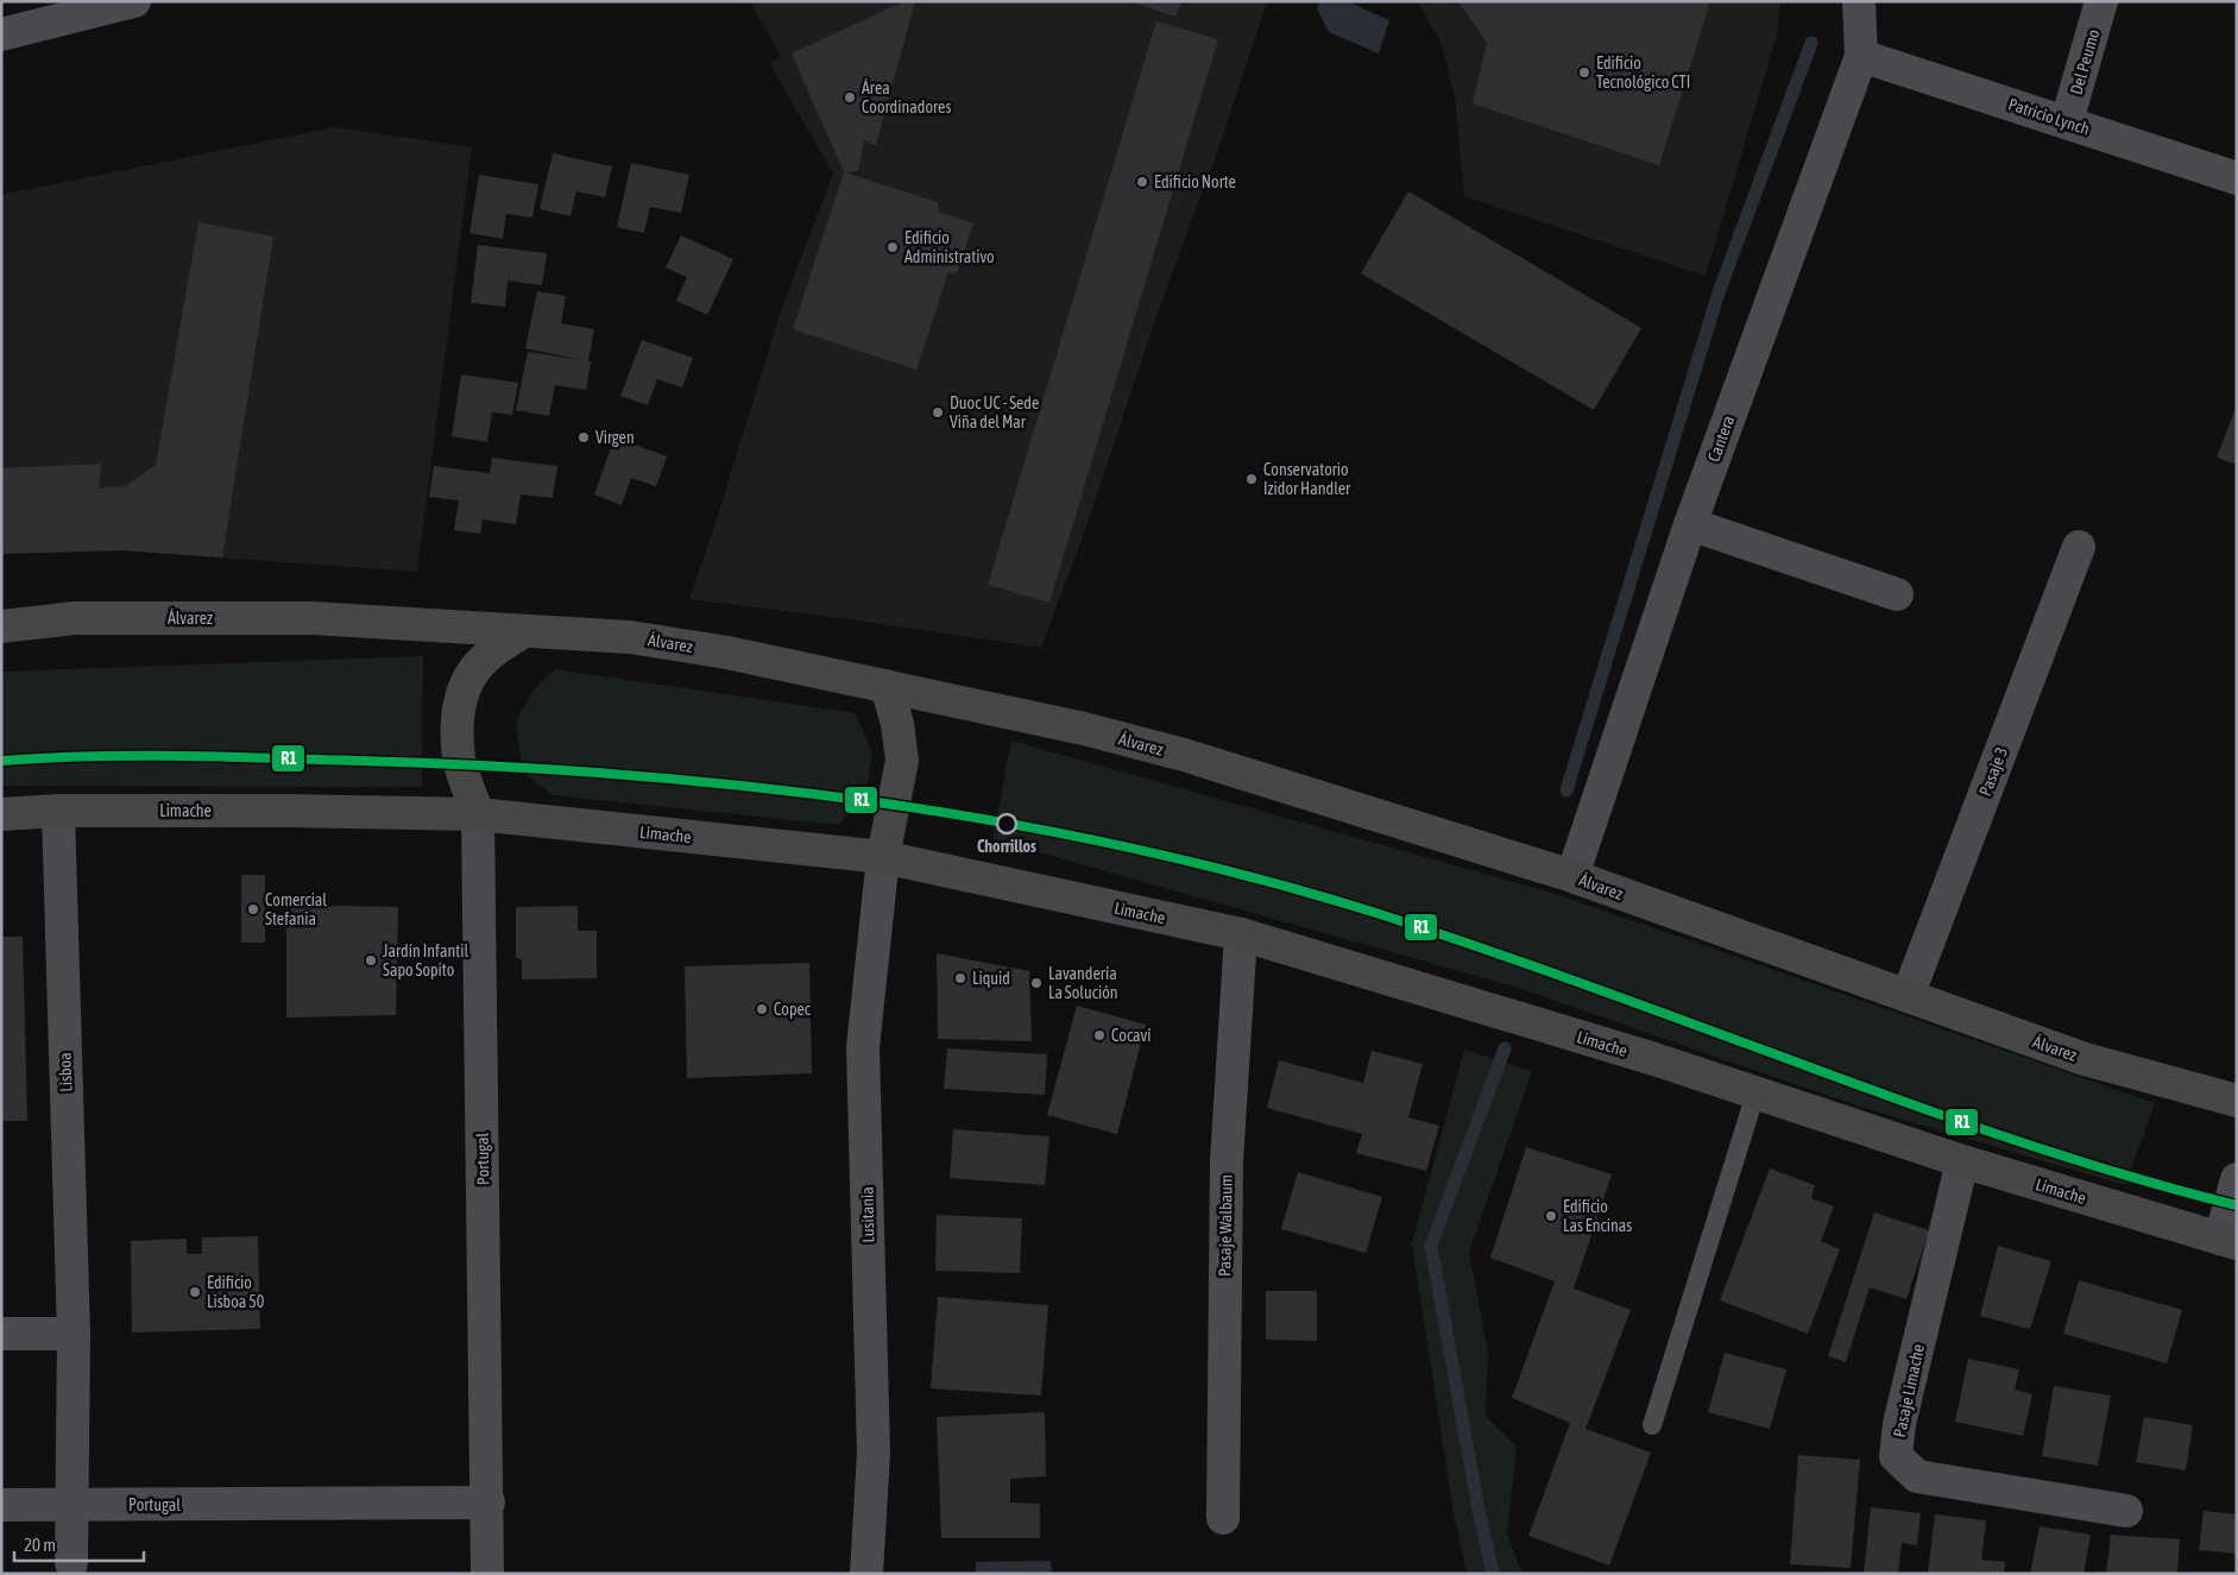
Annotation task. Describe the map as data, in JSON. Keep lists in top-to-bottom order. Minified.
{"streets":{"main road":["Álvarez","Limache"],"street":["Del Peumo","Patricio Lynch","Cantera","Pasaje 3","Lisboa","Portugal","Lusitania","Pasaje Walbaum","Pasaje Limache"]},"crossings":[["Del Peumo","Patricio Lynch"],["Patricio Lynch","Cantera"],["Cantera","Álvarez"],["Álvarez","Pasaje 3"],["Limache","Lisboa"],["Limache","Portugal"],["Limache","Lusitania"],["Limache","Pasaje Walbaum"],["Limache","Pasaje Limache"],["Lisboa","Portugal"]],"places":["Edificio Tecnológico CTI","Área Coordinadores","Edificio Norte","Edificio Administrativo","Duoc UC - Sede Viña del Mar","Virgen","Conservatorio Izidor Handler","Chorrillos","Comercial Stefania","Jardín Infantil Sapo Sopito","Liquid","Lavandería La Solución","Copec","Cocaví","Edificio Las Encinas","Edificio Lisboa 50"],"lines":["transit line R1"],"scale_bar":"20 m"}
